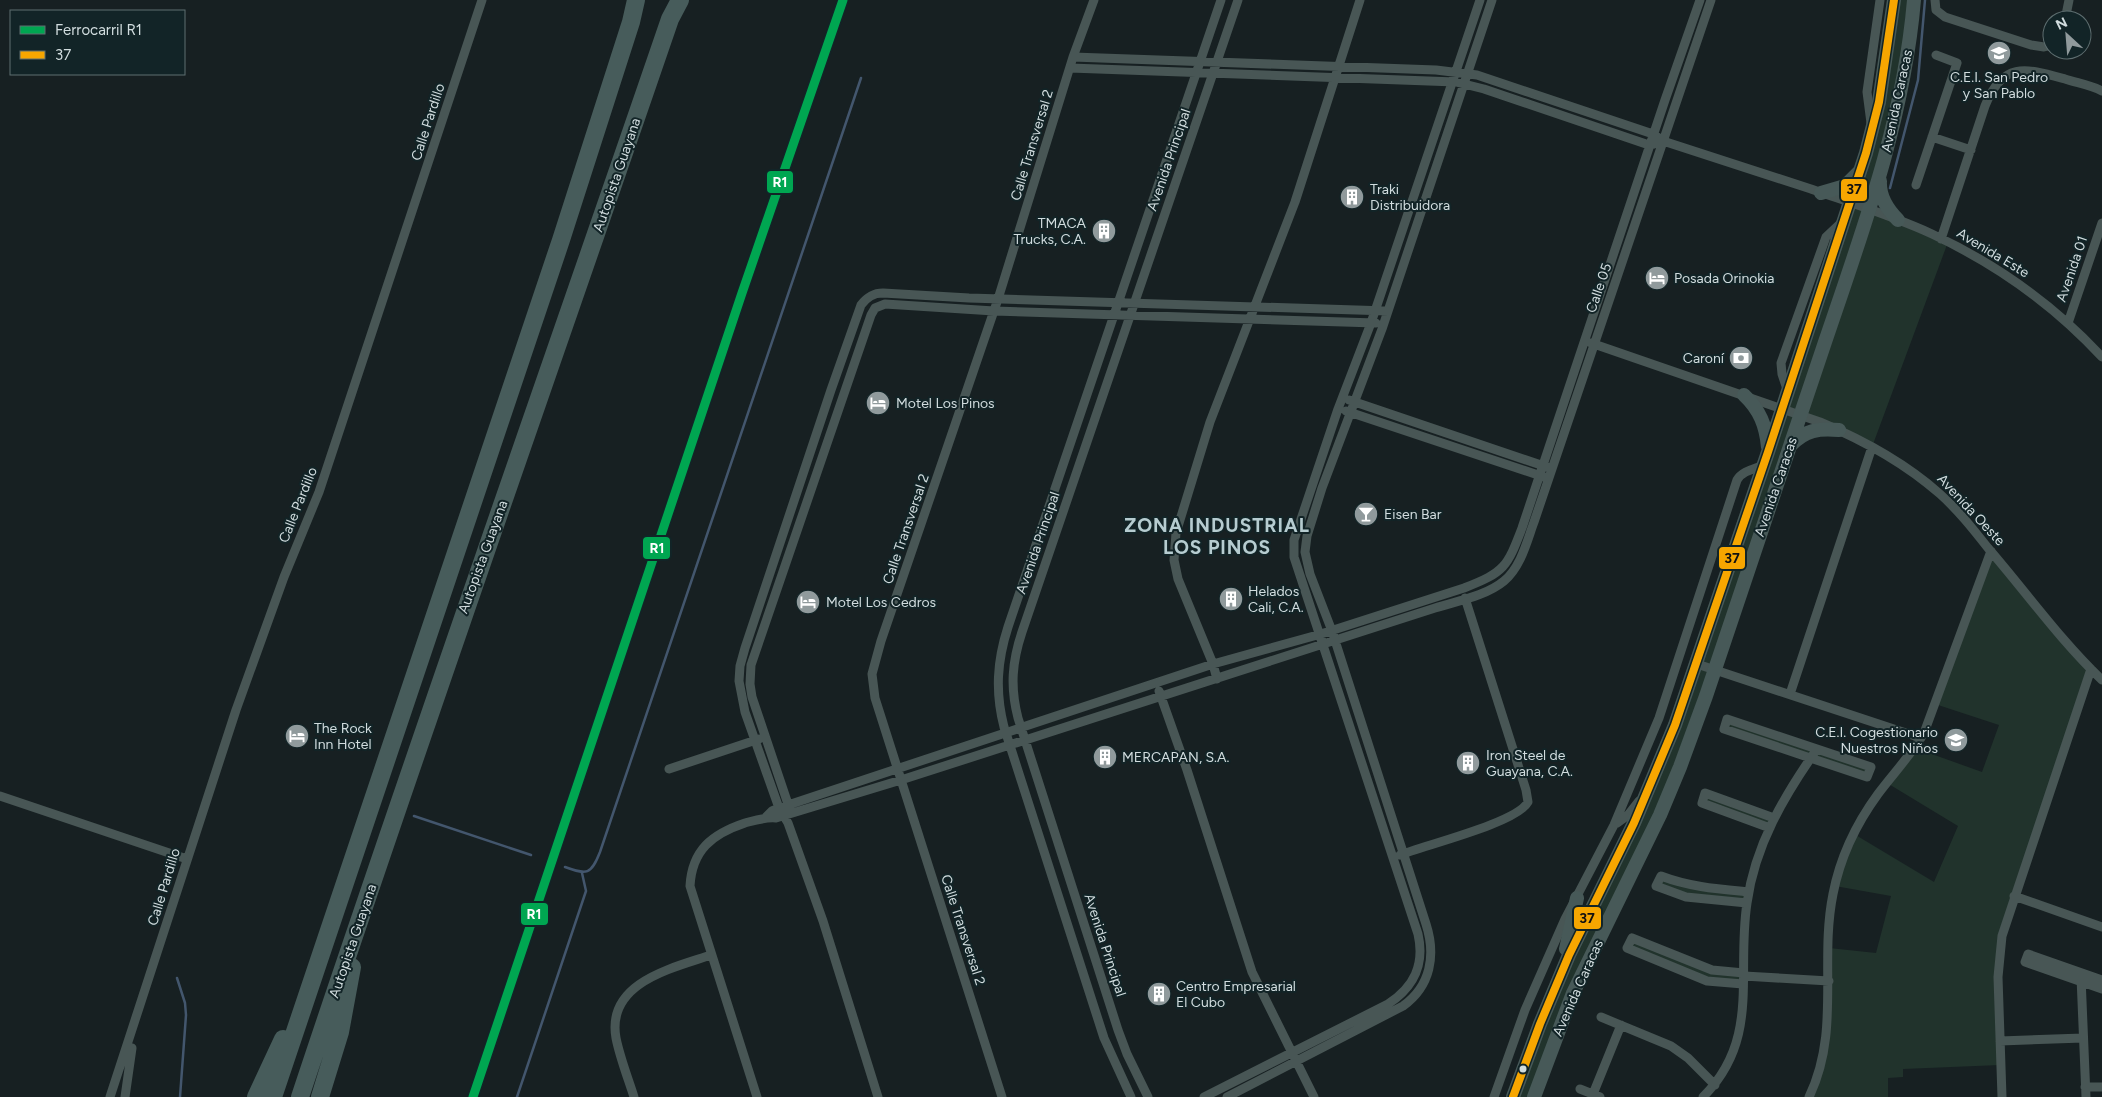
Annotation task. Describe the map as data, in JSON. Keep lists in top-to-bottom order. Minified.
{"streets":{"highway":["Autopista Guayana"],"street":["Avenida Caracas","Calle Pardillo","Calle Transversal 2","Avenida Principal","Avenida Este","Avenida 01","Calle 05","Avenida Oeste"]},"crossings":[["Avenida Caracas","Avenida Este"],["Avenida Caracas","Avenida Oeste"],["Calle Transversal 2","Avenida Este"],["Avenida Principal","Avenida Este"],["Avenida Este","Avenida 01"],["Avenida Este","Calle 05"],["Calle 05","Avenida Oeste"]],"districts":["ZONA INDUSTRIAL LOS PINOS"],"places":{"school or university":["C.E.I. San Pedro y San Pablo","C.E.I. Cogestionario Nuestros Niños"],"building":["Traki Distribuidora","TMACA Trucks, C.A.","Helados Cali, C.A.","MERCAPAN, S.A.","Iron Steel de Guayana, C.A.","Centro Empresarial El Cubo"],"hotel":["Posada Orinokia","Motel Los Pinos","Motel Los Cedros","The Rock Inn Hotel"],"bank":["Caroní"],"bar":["Eisen Bar"]},"lines":["rail line R1","transit line 37"],"legend":["Ferrocarril R1","37"],"north":"top left"}
